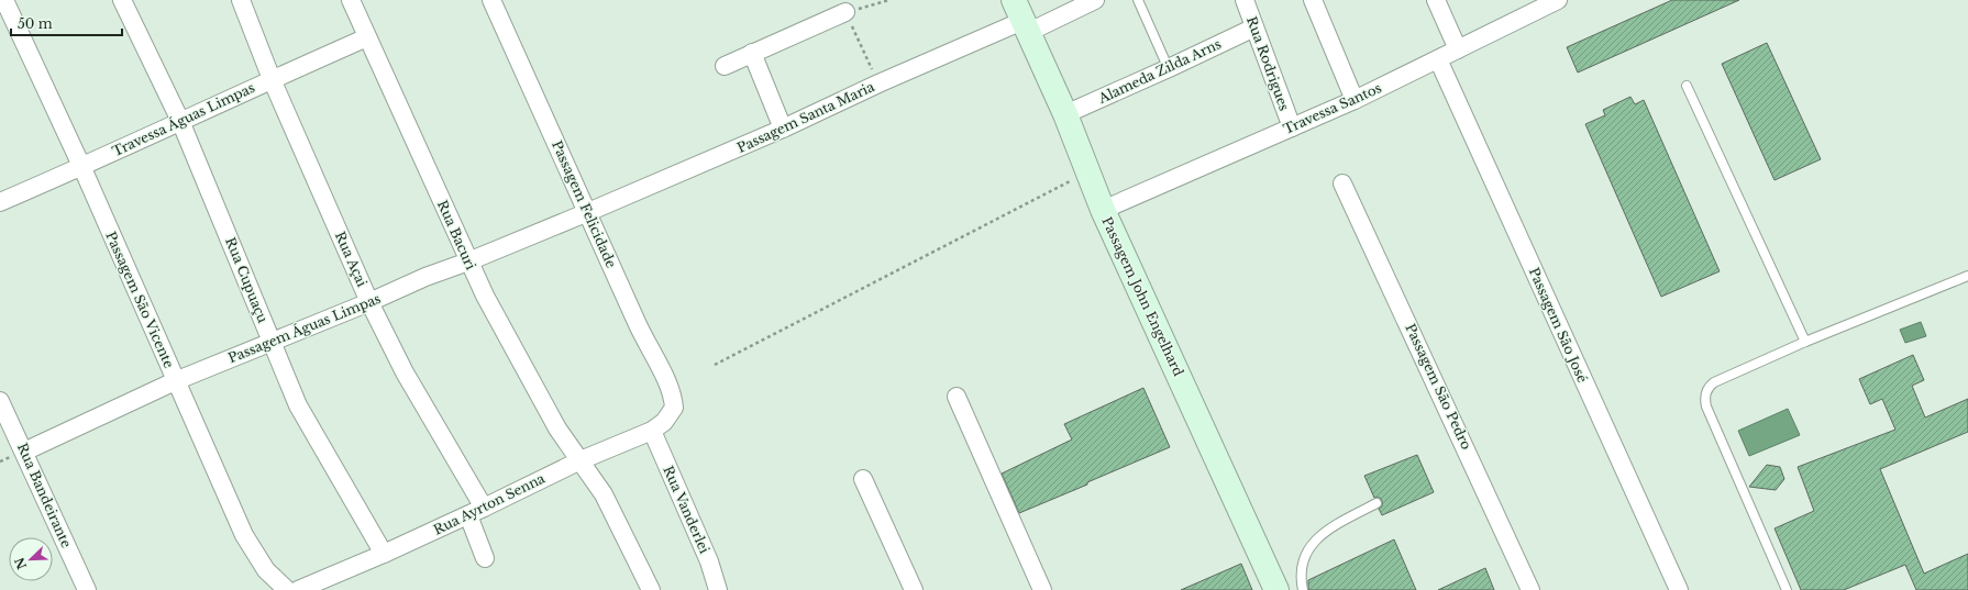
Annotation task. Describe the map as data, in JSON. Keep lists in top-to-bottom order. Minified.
{"streets":{"main road":["Passagem John Engelhard"],"street":["Rua Rodrigues","Alameda Zilda Arns","Travessa Santos","Passagem Santa Maria","Travessa Águas Limpas","Passagem Felicidade","Rua Bacuri","Rua Açai","Rua Cupuaçu","Passagem São Vicente","Passagem São José","Passagem Águas Limpas","Passagem São Pedro","Rua Bandeirante","Rua Ayrton Senna","Rua Vanderlei"]},"crossings":[["Rua Rodrigues","Alameda Zilda Arns"],["Rua Rodrigues","Travessa Santos"],["Alameda Zilda Arns","Passagem John Engelhard"],["Travessa Santos","Passagem John Engelhard"],["Travessa Santos","Passagem São José"],["Passagem Santa Maria","Passagem Felicidade"],["Passagem Santa Maria","Passagem John Engelhard"],["Passagem Santa Maria","Passagem Águas Limpas"],["Travessa Águas Limpas","Rua Bacuri"],["Travessa Águas Limpas","Rua Açai"],["Travessa Águas Limpas","Rua Cupuaçu"],["Travessa Águas Limpas","Passagem São Vicente"],["Passagem Felicidade","Passagem Águas Limpas"],["Passagem Felicidade","Rua Ayrton Senna"],["Rua Bacuri","Passagem Águas Limpas"],["Rua Bacuri","Rua Ayrton Senna"],["Rua Açai","Passagem Águas Limpas"],["Rua Açai","Rua Ayrton Senna"],["Rua Cupuaçu","Passagem Águas Limpas"],["Rua Cupuaçu","Rua Ayrton Senna"],["Passagem São Vicente","Passagem Águas Limpas"],["Passagem Águas Limpas","Rua Bandeirante"],["Rua Ayrton Senna","Rua Vanderlei"]],"scale_bar":"50 m","north":"bottom left"}
